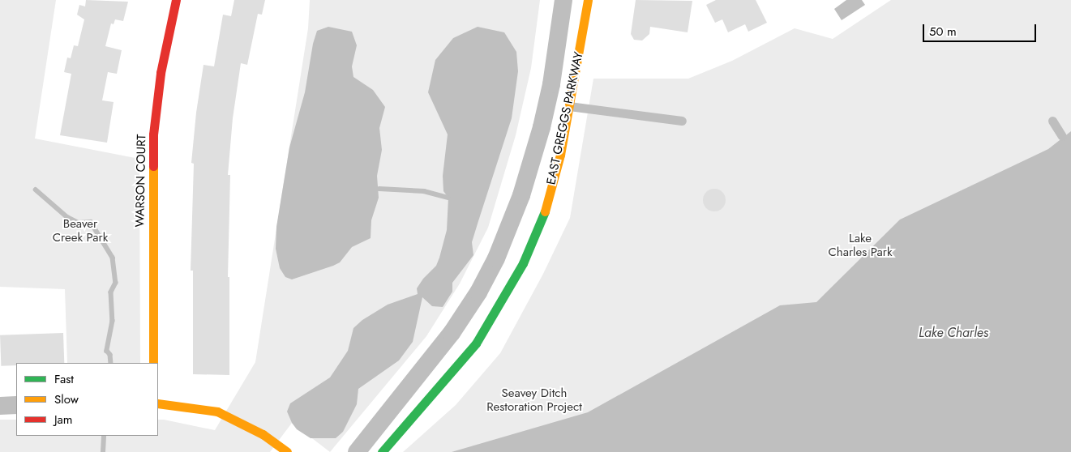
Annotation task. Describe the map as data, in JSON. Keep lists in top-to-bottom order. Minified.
{"streets":{"street":["EAST GREGGS PARKWAY","WARSON COURT"]},"water":["Lake Charles"],"parks":["Beaver Creek Park","Lake Charles Park","Seavey Ditch Restoration Project"],"legend":["Fast","Slow","Jam"],"scale_bar":"50 m"}
